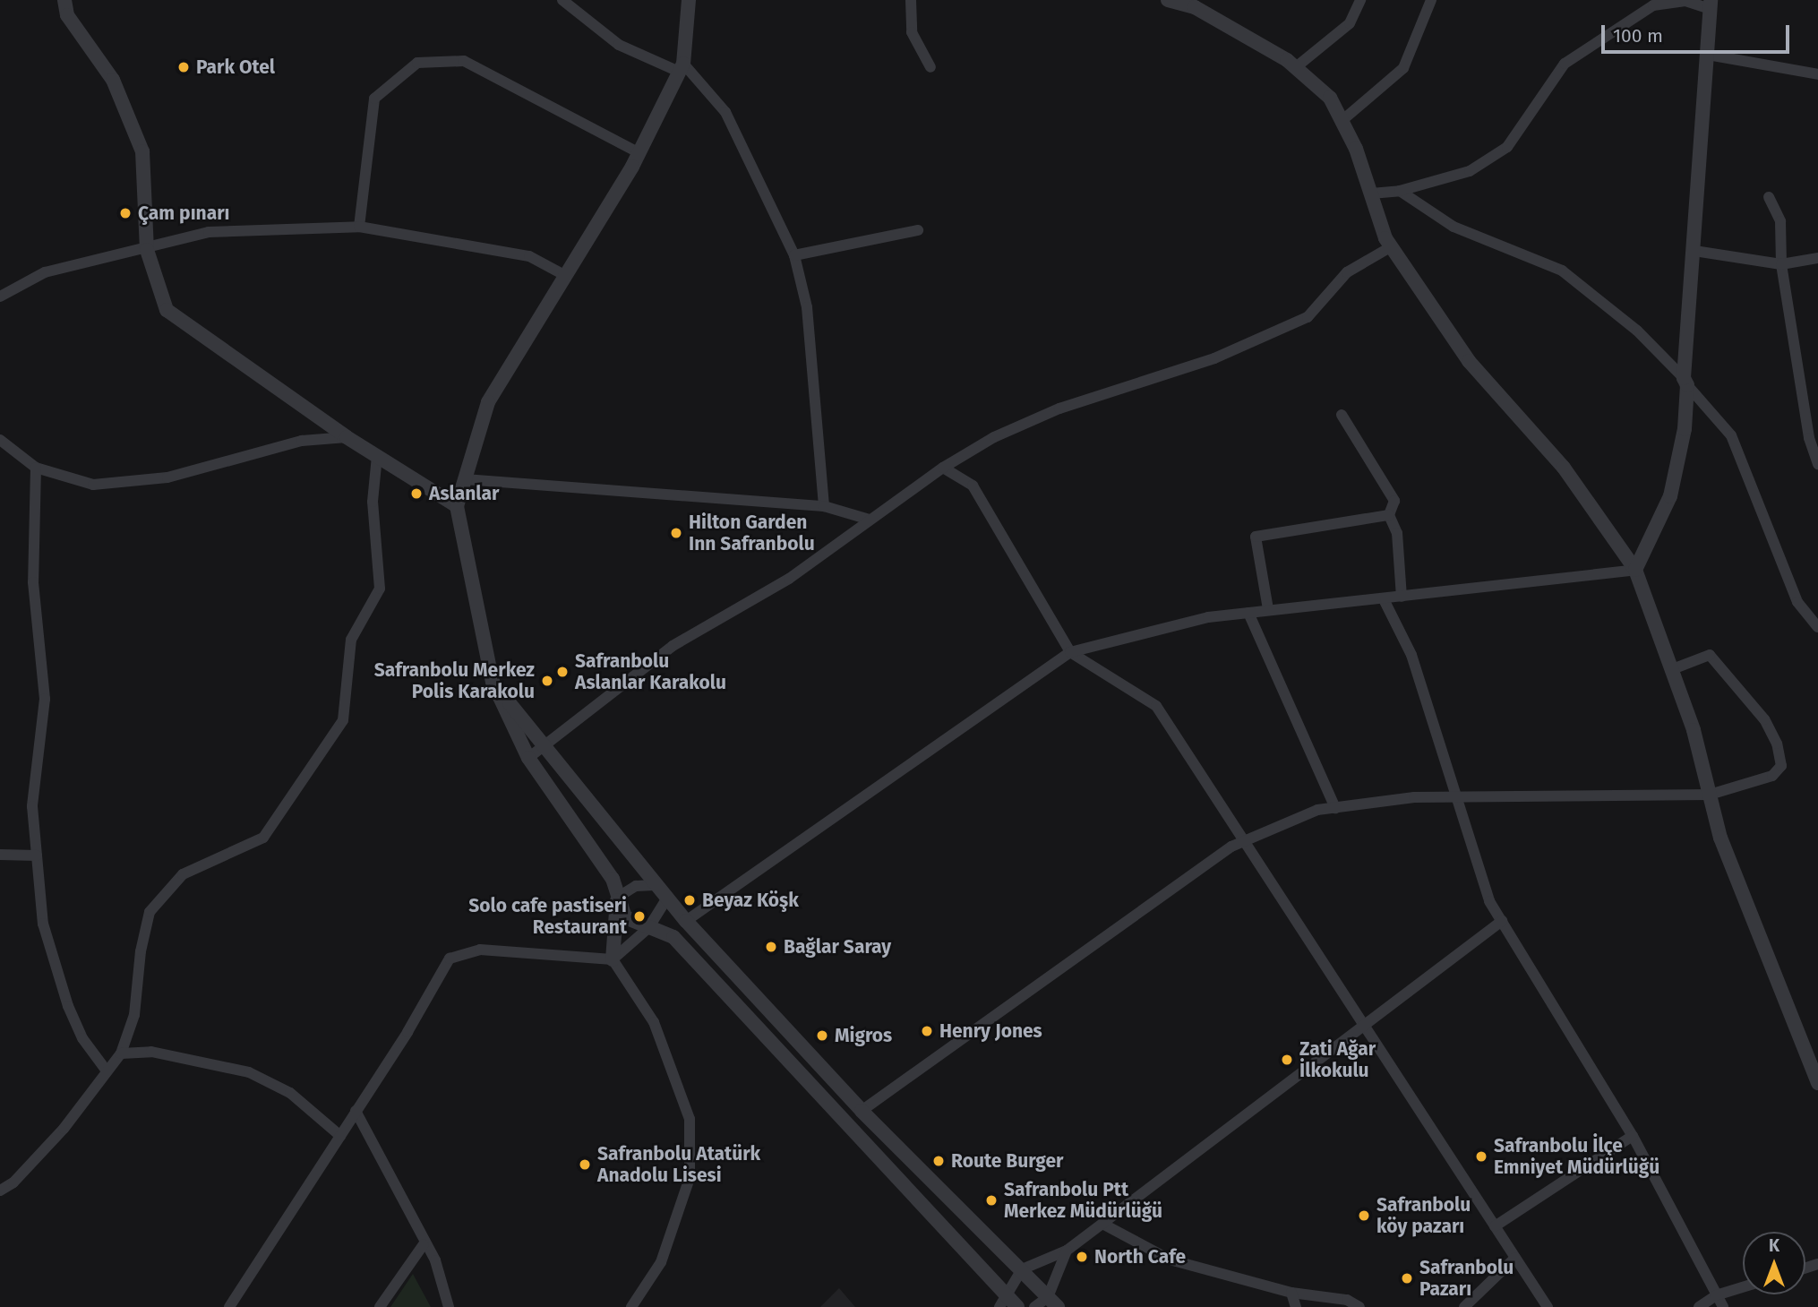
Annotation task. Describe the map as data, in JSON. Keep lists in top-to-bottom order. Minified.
{"places":["Park Otel","Çam pınarı","Aslanlar","Hilton Garden Inn Safranbolu","Safranbolu Aslanlar Karakolu","Safranbolu Merkez Polis Karakolu","Beyaz Köşk","Solo cafe pastiseri Restaurant","Bağlar Saray","Henry Jones","Migros","Zati Ağar İlkokulu","Safranbolu İlçe Emniyet Müdürlüğü","Route Burger","Safranbolu Atatürk Anadolu Lisesi","Safranbolu Ptt Merkez Müdürlüğü","Safranbolu köy pazarı","North Cafe","Safranbolu Pazarı"],"scale_bar":"100 m","north":"top"}
